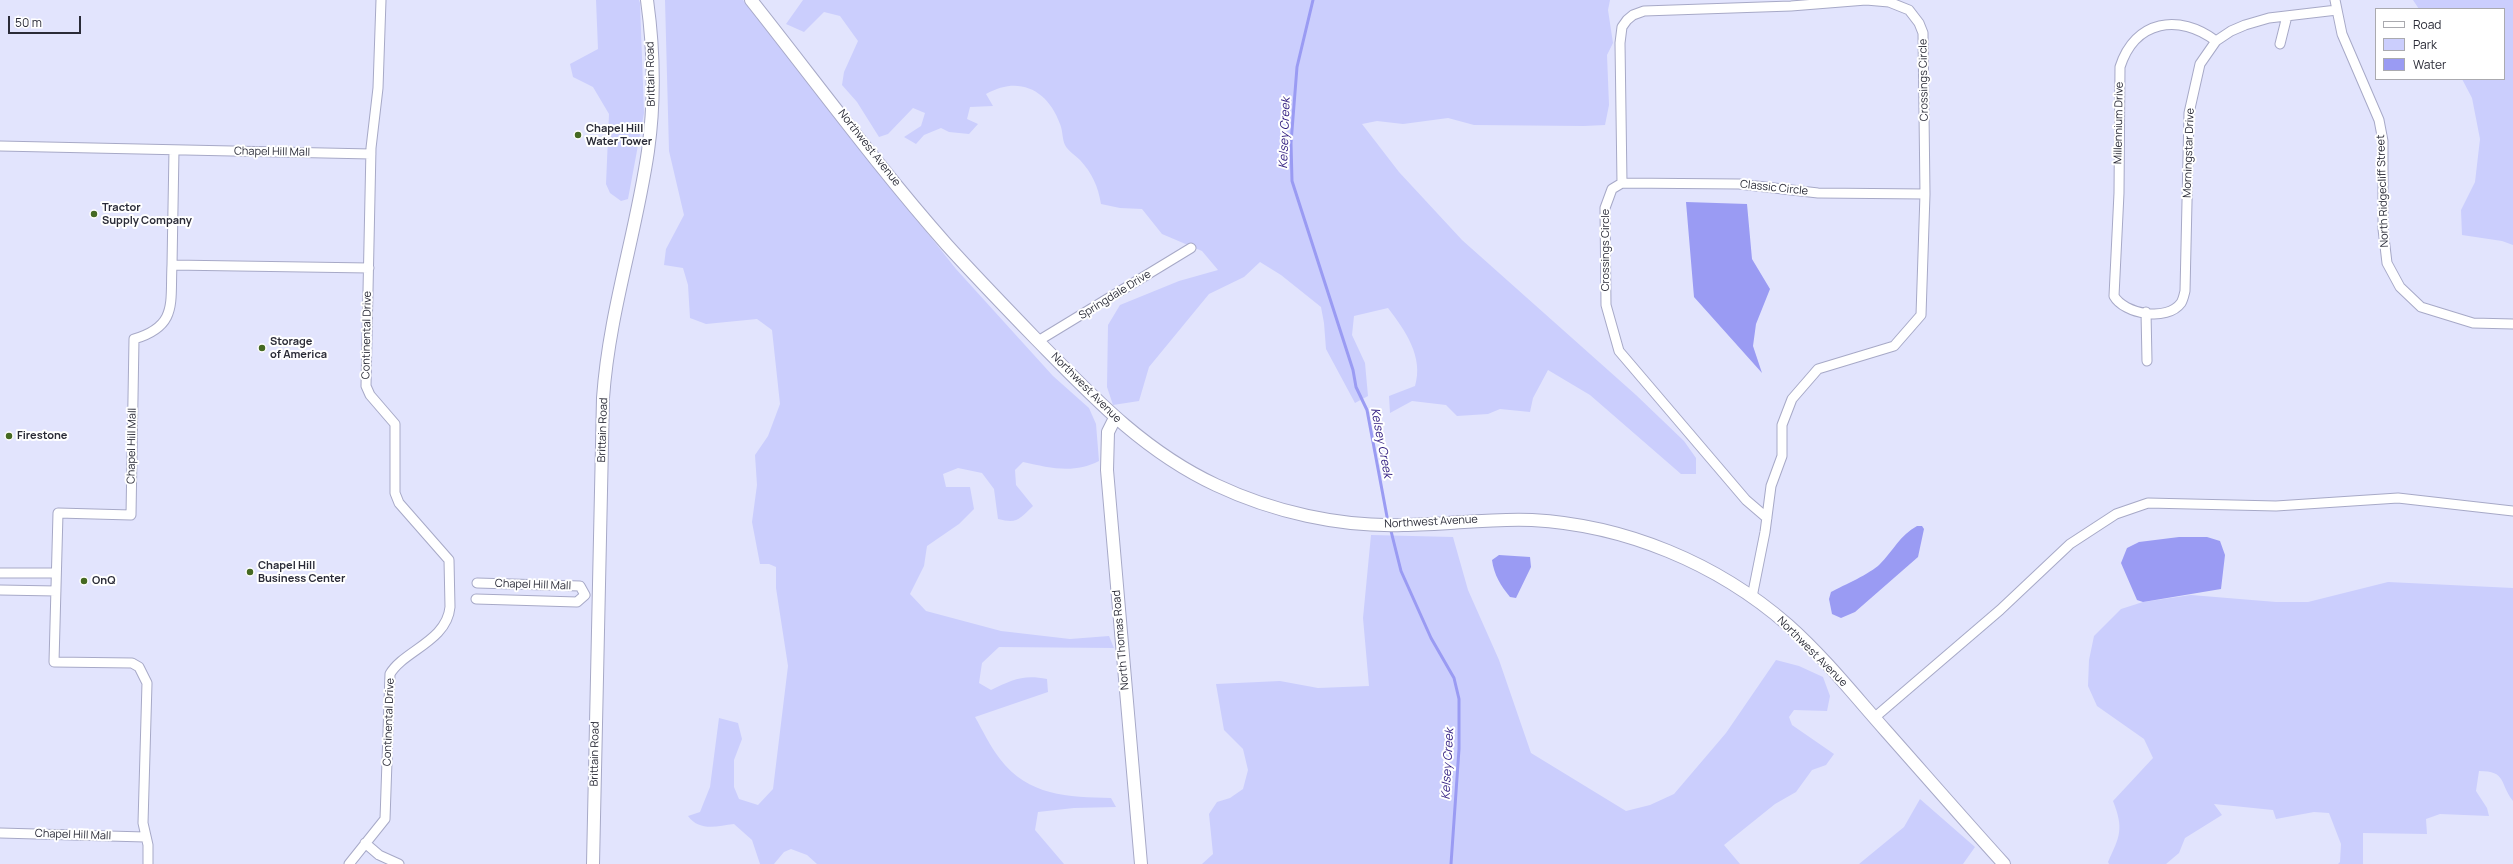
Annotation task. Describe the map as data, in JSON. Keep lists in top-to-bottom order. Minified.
{"streets":{"street":["Brittain Road","Crossings Circle","Millennium Drive","Northwest Avenue","Chapel Hill Mall","Morningstar Drive","Classic Circle","North Ridgecliff Street","Springdale Drive","Continental Drive","North Thomas Road"]},"crossings":[["Brittain Road","Chapel Hill Mall"],["Crossings Circle","Northwest Avenue"],["Crossings Circle","Classic Circle"],["Millennium Drive","Morningstar Drive"],["Northwest Avenue","Springdale Drive"],["Northwest Avenue","North Thomas Road"],["Chapel Hill Mall","Continental Drive"],["Morningstar Drive","North Ridgecliff Street"]],"water":["Kelsey Creek"],"places":["Chapel Hill Water Tower","Tractor Supply Company","Storage of America","Firestone","Chapel Hill Business Center","OnQ"],"legend":["Road","Park","Water"],"scale_bar":"50 m"}
